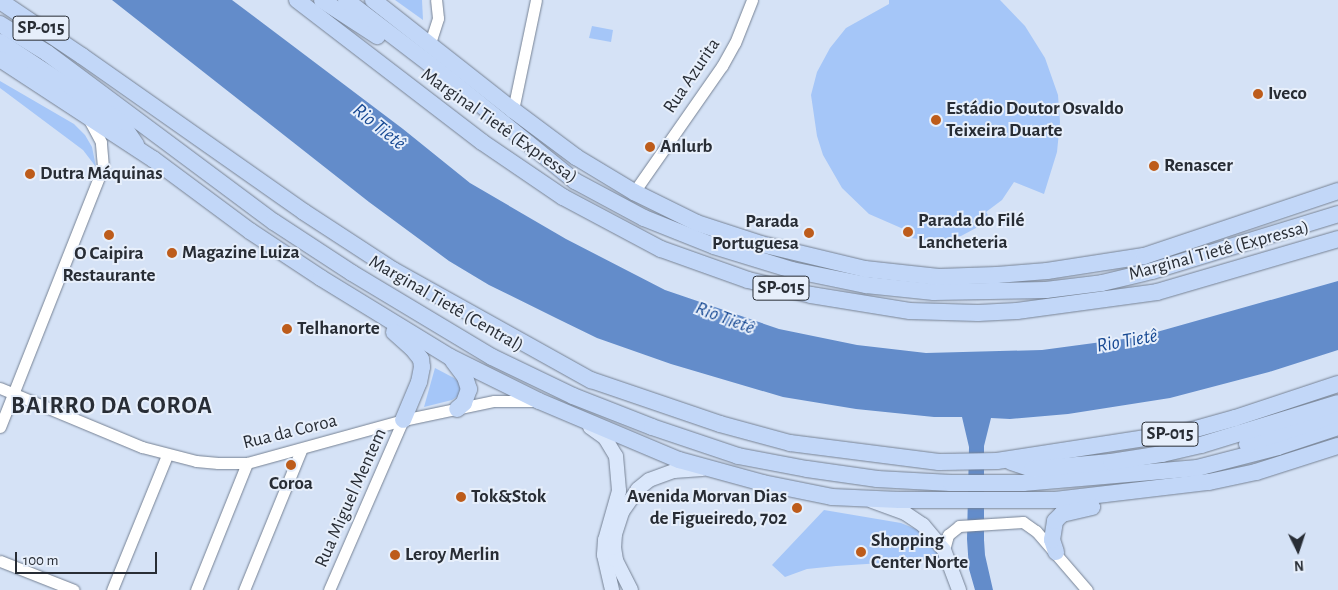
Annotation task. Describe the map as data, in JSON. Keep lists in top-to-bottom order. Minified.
{"streets":{"highway":["SP-015","Marginal Tietê (Expressa)","Marginal Tietê (Central)"],"street":["Rua Azurita","Rua da Coroa","Rua Miguel Mentem"]},"crossings":[["Rua da Coroa","Rua Miguel Mentem"]],"districts":["BAIRRO DA COROA"],"water":["Rio Tietê"],"places":["Iveco","Estádio Doutor Osvaldo Teixeira Duarte","Anlurb","Renascer","Dutra Máquinas","Parada do Filé Lancheteria","Parada Portuguesa","O Caipira Restaurante","Magazine Luiza","Telhanorte","Coroa","Tok&Stok","Avenida Morvan Dias de Figueiredo, 702","Shopping Center Norte","Leroy Merlin"],"scale_bar":"100 m","north":"bottom"}
